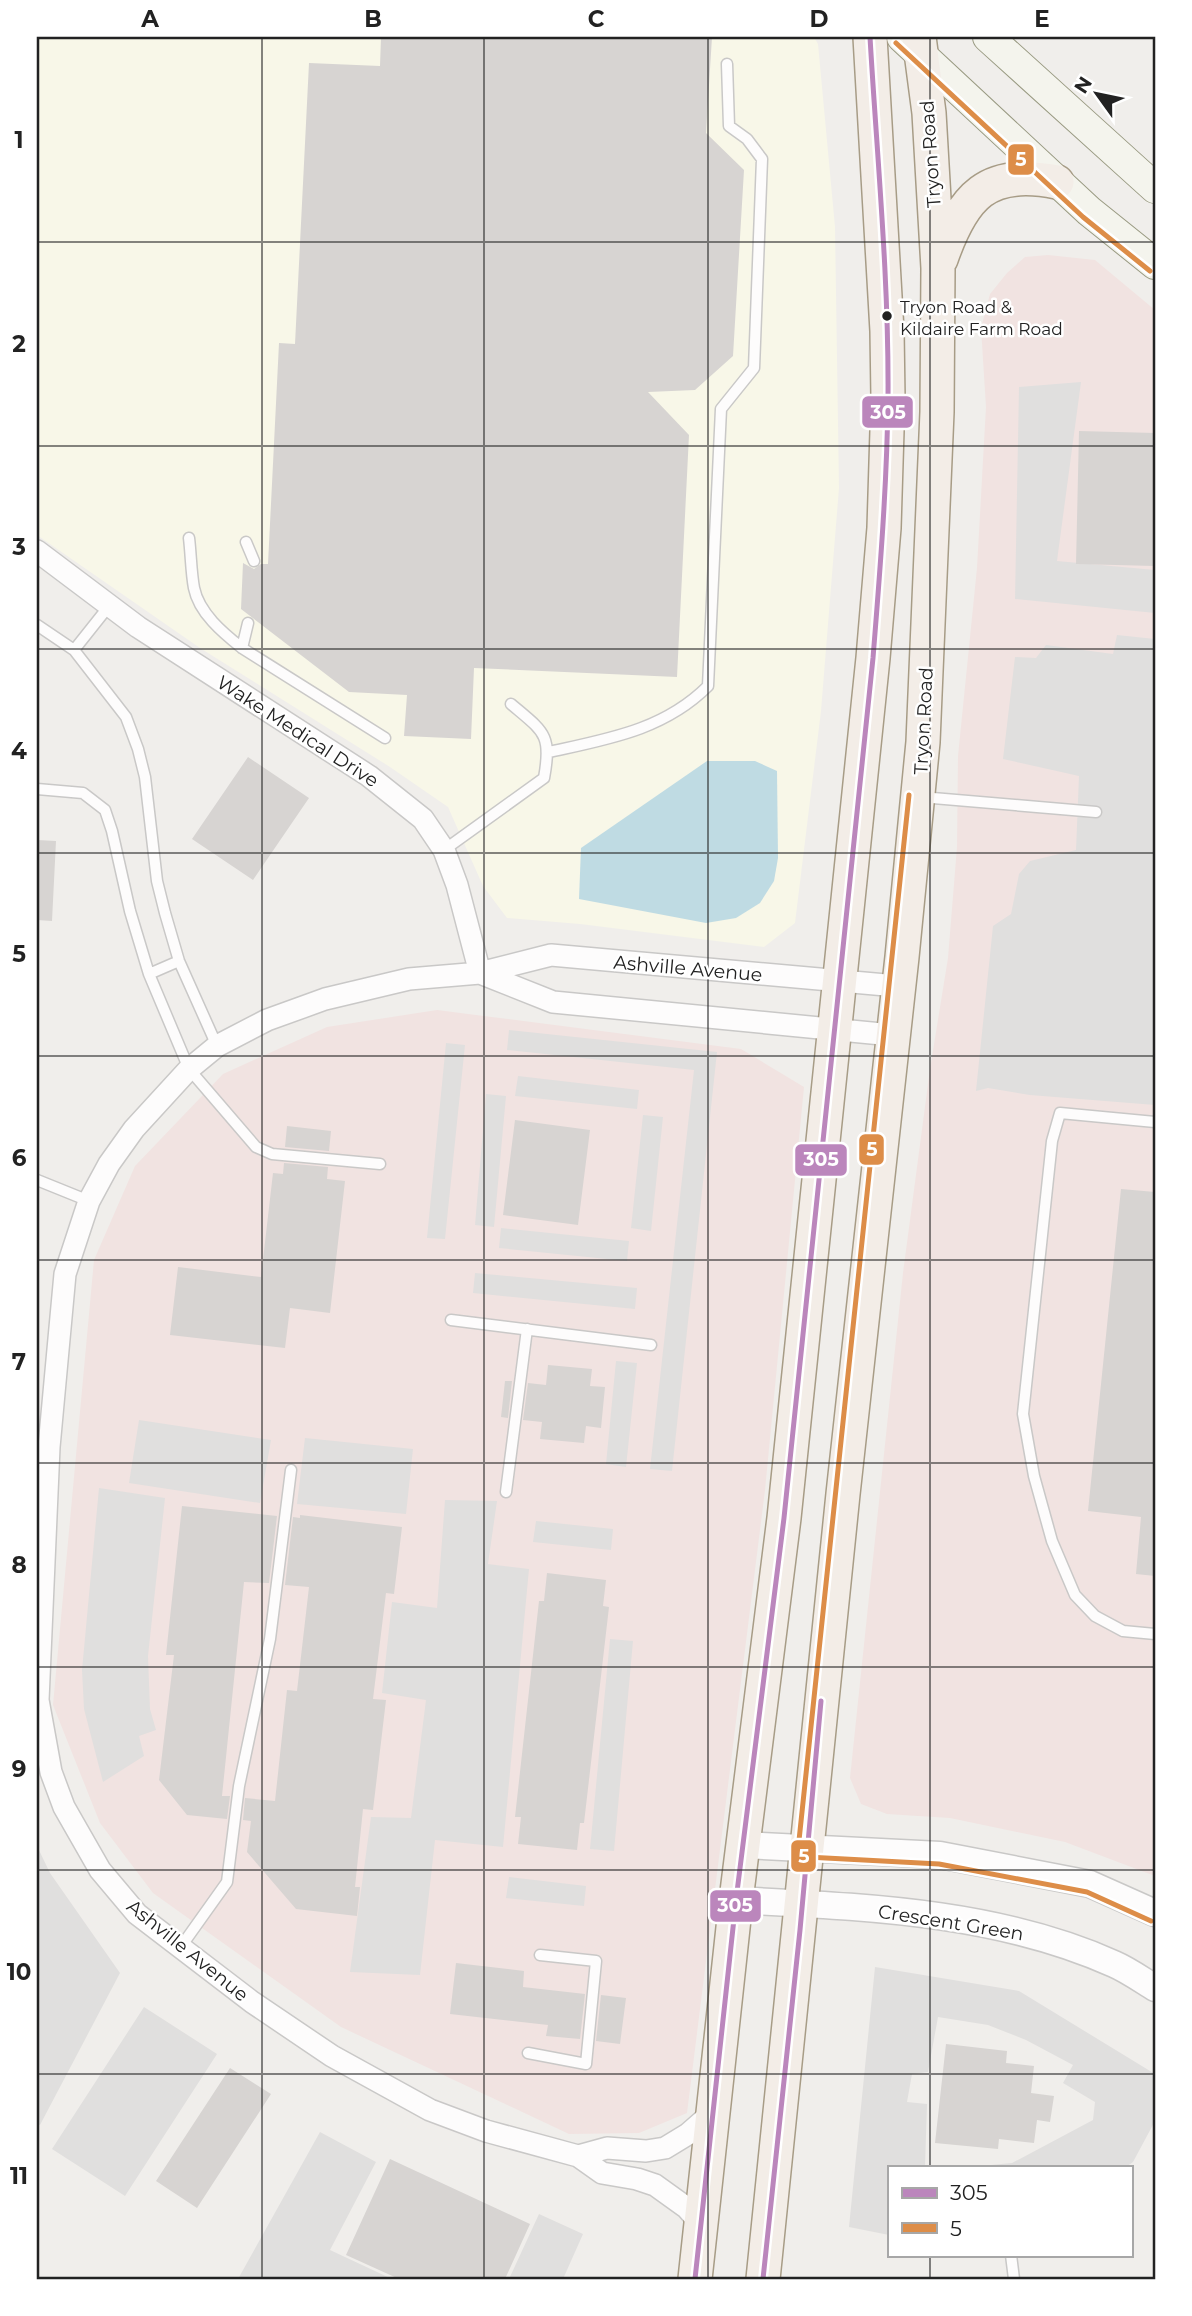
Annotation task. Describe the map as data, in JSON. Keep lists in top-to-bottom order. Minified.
{"streets":{"main road":["Tryon Road"],"street":["Wake Medical Drive","Ashville Avenue","Crescent Green"]},"crossings":[["Tryon Road","Ashville Avenue"],["Tryon Road","Crescent Green"],["Wake Medical Drive","Ashville Avenue"]],"places":["Tryon Road & Kildaire Farm Road"],"lines":["transit line 305","transit line 5"],"legend":["305","5"],"north":"top left","grid":{"columns":["A","B","C","D","E"],"rows":["1","2","3","4","5","6","7","8","9","10","11"]}}
